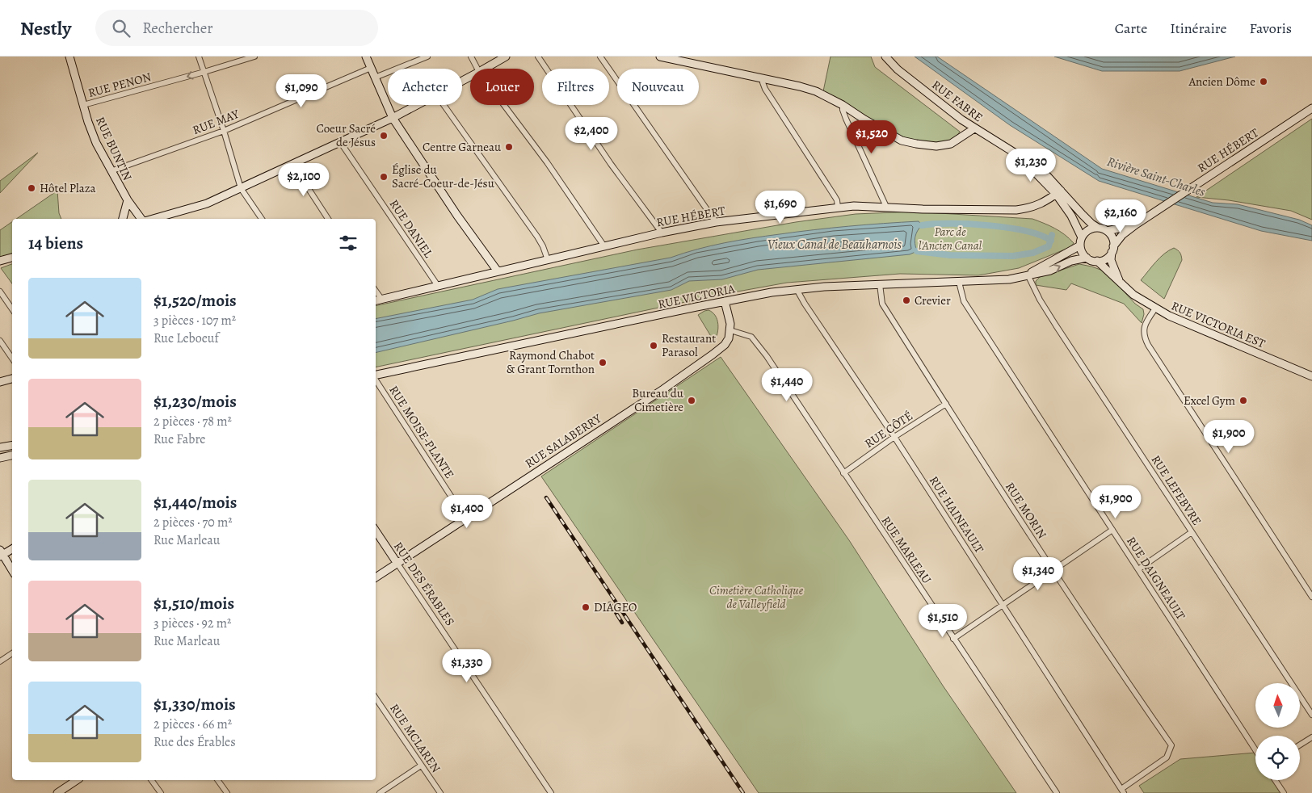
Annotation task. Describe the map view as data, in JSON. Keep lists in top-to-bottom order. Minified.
{"streets":{"street":["RUE PENON","RUE FABRE","RUE MAY","RUE BUNTIN","RUE HÉBERT","RUE DANIEL","RUE VICTORIA","RUE VICTORIA EST","RUE CÔTÉ","RUE MOISE-PLANTE","RUE SALABERRY","RUE LEFEBVRE","RUE MORIN","RUE HAINEAULT","RUE MARLEAU","RUE DAIGNEAULT","RUE DES ÉRABLES","RUE MCLAREN"]},"crossings":[["RUE PENON","RUE BUNTIN"],["RUE FABRE","RUE HÉBERT"],["RUE FABRE","RUE VICTORIA"],["RUE FABRE","RUE VICTORIA EST"],["RUE MAY","RUE BUNTIN"],["RUE HÉBERT","RUE DANIEL"],["RUE HÉBERT","RUE VICTORIA"],["RUE HÉBERT","RUE VICTORIA EST"],["RUE VICTORIA","RUE VICTORIA EST"],["RUE VICTORIA","RUE LEFEBVRE"],["RUE VICTORIA","RUE MORIN"],["RUE VICTORIA","RUE HAINEAULT"],["RUE VICTORIA","RUE DAIGNEAULT"],["RUE CÔTÉ","RUE MORIN"],["RUE CÔTÉ","RUE HAINEAULT"],["RUE CÔTÉ","RUE MARLEAU"],["RUE MOISE-PLANTE","RUE SALABERRY"],["RUE SALABERRY","RUE MARLEAU"],["RUE SALABERRY","RUE DES ÉRABLES"],["RUE MORIN","RUE HAINEAULT"]],"one_way":["RUE PENON"],"water":["Rivière Saint-Charles","Vieux Canal de Beauharnois"],"parks":["Parc de l'Ancien Canal","Cimetière Catholique de Valleyfield"],"places":["Ancien Dôme","Coeur Sacré de Jésus","Centre Garneau","Église du Sacré-Coeur-de-Jésu","Hôtel Plaza","Crevier","Restaurant Parasol","Raymond Chabot & Grant Tornthon","Bureau du Cimetière","Excel Gym","DIAGEO"],"north":"top","page":{"header":"Nestly","search":"Rechercher","nav":["Carte","Itinéraire","Favoris"],"chip":["Acheter","Louer","Filtres","Nouveau"],"price":["$1,090","$2,400","$1,520","$1,230","$2,100","$1,690","$2,160","$1,440","$1,900","$1,900","$1,400","$1,340","$1,510","$1,330"],"heading":"14 biens","list":[{"name":"$1,520/mois","note":"3 pièces · 107 m² · Rue Leboeuf"},{"name":"$1,230/mois","note":"2 pièces · 78 m² · Rue Fabre"},{"name":"$1,440/mois","note":"2 pièces · 70 m² · Rue Marleau"},{"name":"$1,510/mois","note":"3 pièces · 92 m² · Rue Marleau"},{"name":"$1,330/mois","note":"2 pièces · 66 m² · Rue des Érables"}]}}
